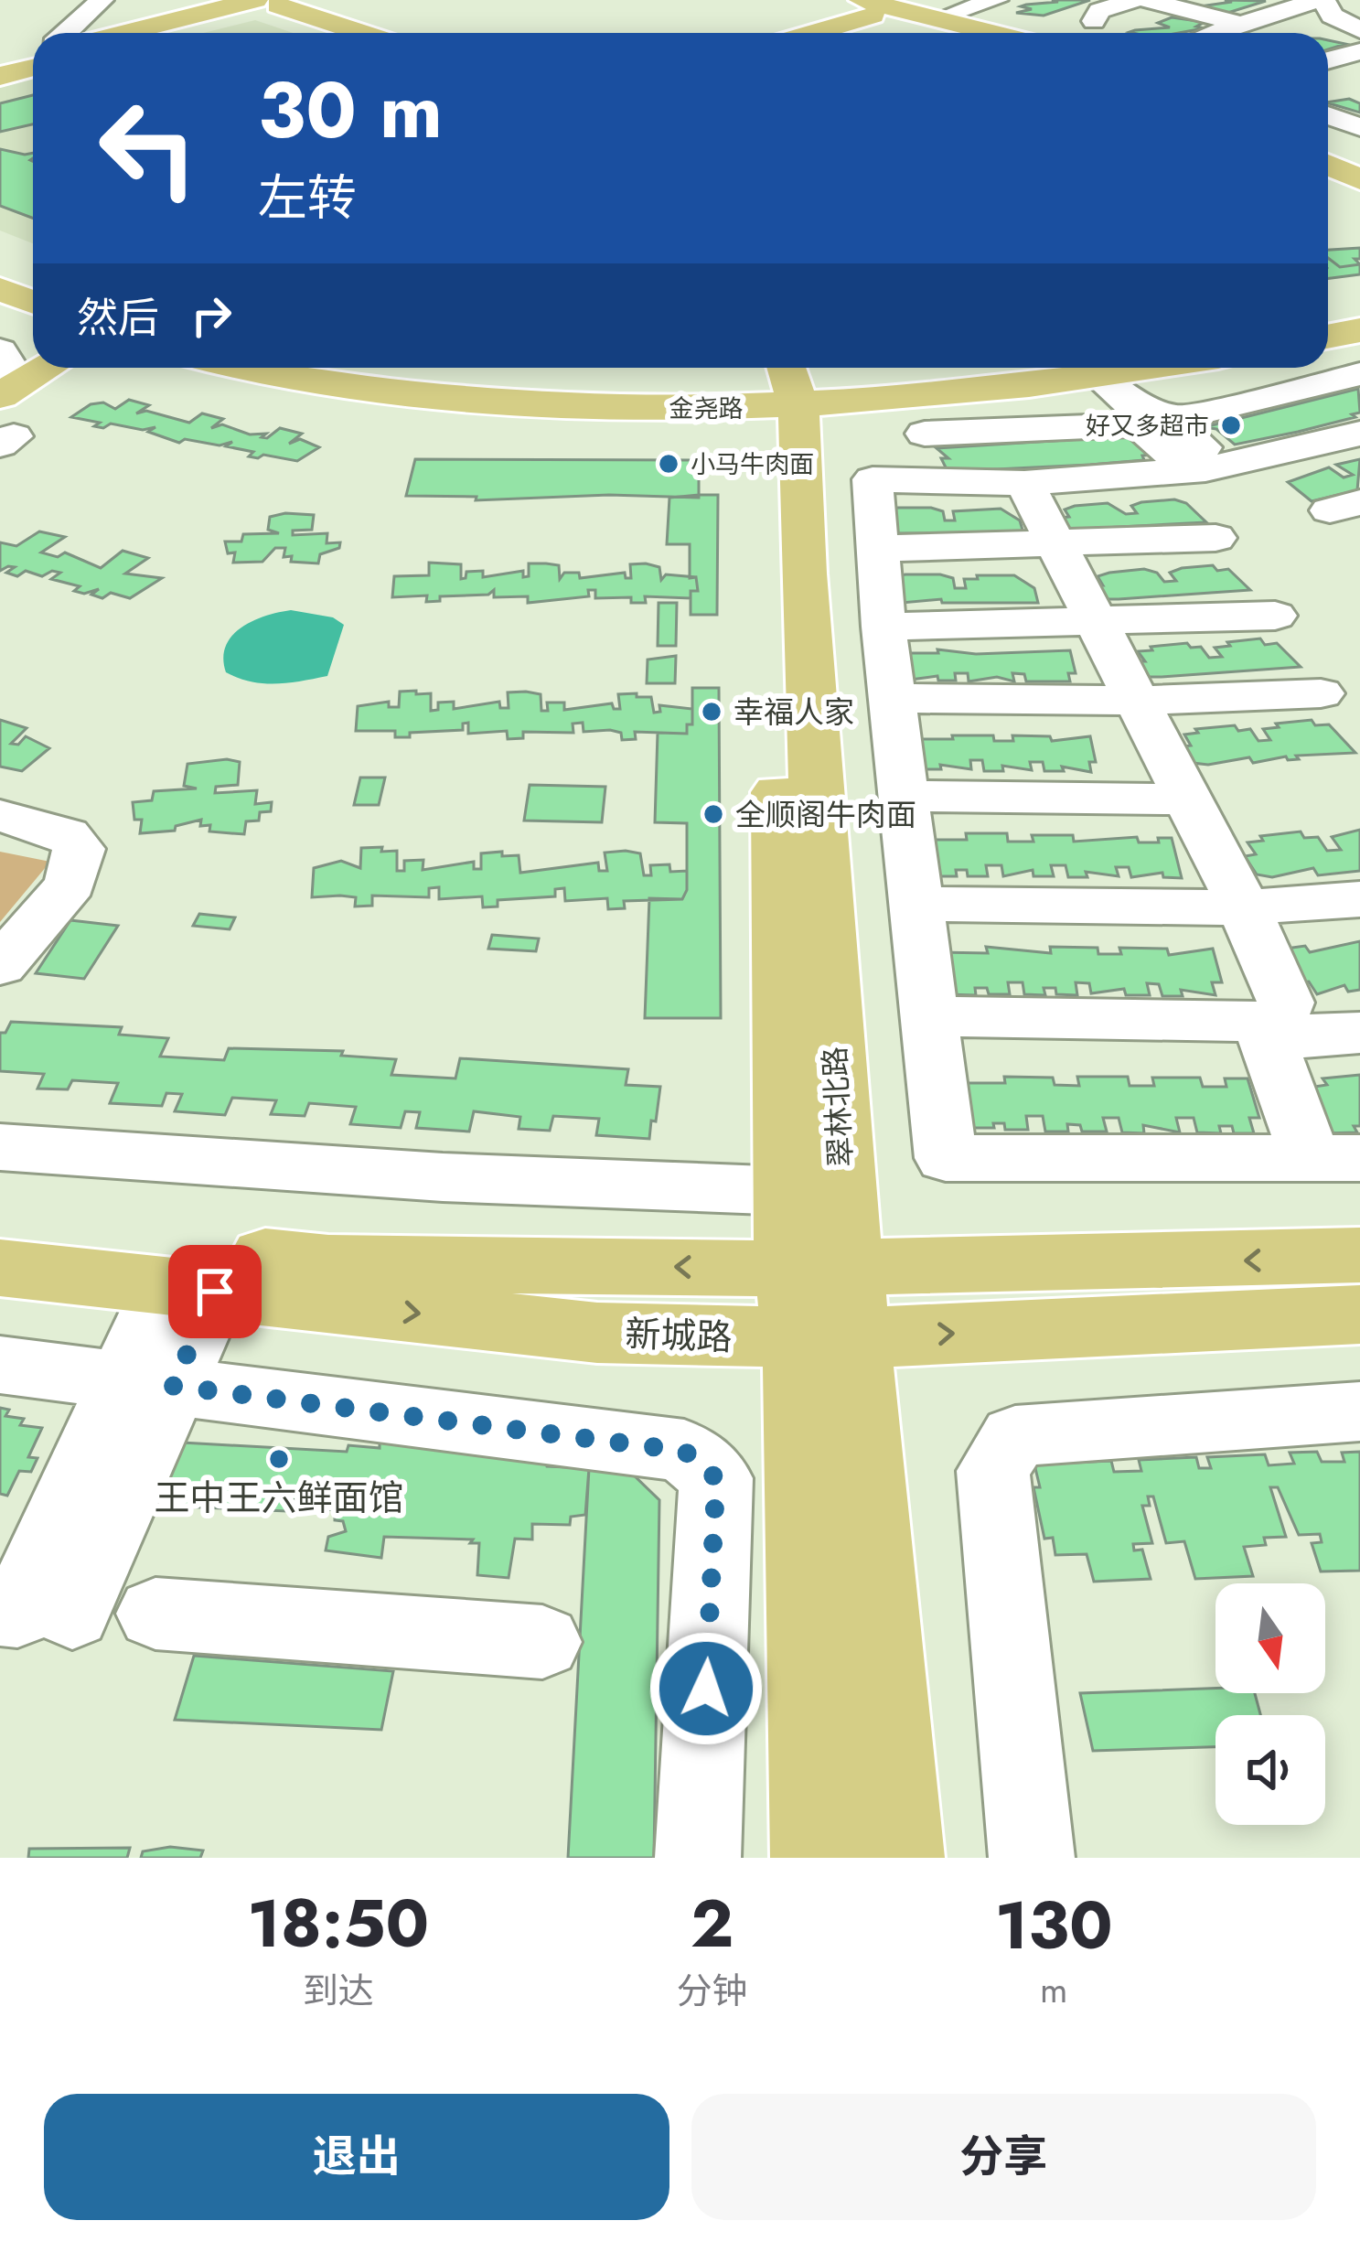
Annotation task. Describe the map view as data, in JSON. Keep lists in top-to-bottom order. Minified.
{"streets":{"main road":["金尧路","翠林北路","新城路"]},"crossings":[["金尧路","翠林北路"],["翠林北路","新城路"]],"places":["好又多超市","小马牛肉面","幸福人家","全顺阁牛肉面","王中王六鲜面馆"],"north":"bottom","page":{"turn":["30 m","左转"],"then":"然后","eta":["18:50","到达","2","分钟","130","m"],"buttons":["退出","分享"]}}
